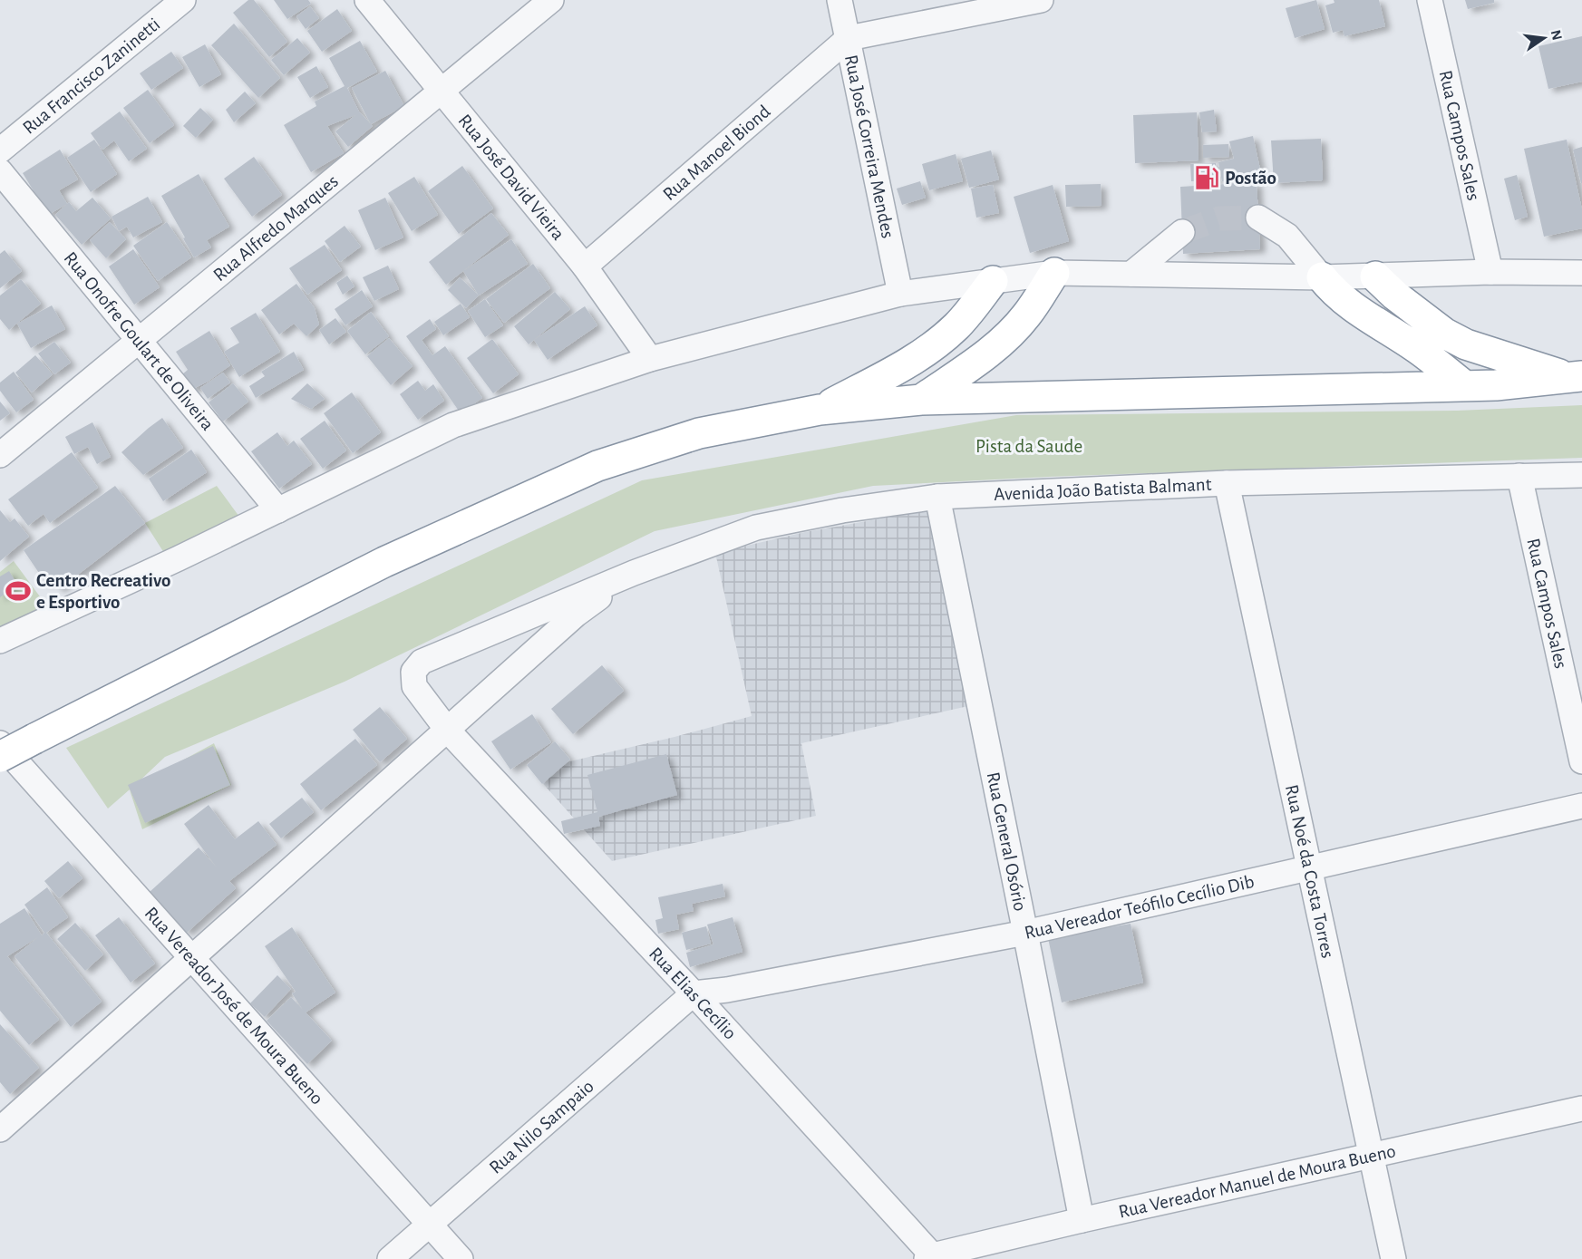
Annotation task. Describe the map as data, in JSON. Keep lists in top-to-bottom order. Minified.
{"streets":{"street":["Rua Francisco Zaninetti","Rua Campos Sales","Rua José Correira Mendes","Rua Manoel Biond","Rua José David Vieira","Rua Alfredo Marques","Rua Onofre Goulart de Oliveira","Avenida João Batista Balmant","Rua General Osório","Rua Noé da Costa Torres","Rua Vereador Teófilo Cecílio Dib","Rua Elias Cecílio","Rua Vereador José de Moura Bueno","Rua Nilo Sampaio","Rua Vereador Manuel de Moura Bueno"]},"crossings":[["Rua Campos Sales","Avenida João Batista Balmant"],["Rua José Correira Mendes","Rua Manoel Biond"],["Rua Manoel Biond","Rua José David Vieira"],["Rua José David Vieira","Rua Alfredo Marques"],["Rua Alfredo Marques","Rua Onofre Goulart de Oliveira"],["Avenida João Batista Balmant","Rua General Osório"],["Avenida João Batista Balmant","Rua Noé da Costa Torres"],["Avenida João Batista Balmant","Rua Elias Cecílio"],["Rua General Osório","Rua Vereador Teófilo Cecílio Dib"],["Rua General Osório","Rua Vereador Manuel de Moura Bueno"],["Rua Noé da Costa Torres","Rua Vereador Teófilo Cecílio Dib"],["Rua Noé da Costa Torres","Rua Vereador Manuel de Moura Bueno"],["Rua Vereador Teófilo Cecílio Dib","Rua Elias Cecílio"],["Rua Vereador Teófilo Cecílio Dib","Rua Nilo Sampaio"],["Rua Elias Cecílio","Rua Nilo Sampaio"],["Rua Elias Cecílio","Rua Vereador Manuel de Moura Bueno"],["Rua Vereador José de Moura Bueno","Rua Nilo Sampaio"]],"parks":["Pista da Saude"],"places":{"fuel station":["Postão"],"sports":["Centro Recreativo e Esportivo"]},"north":"right"}
